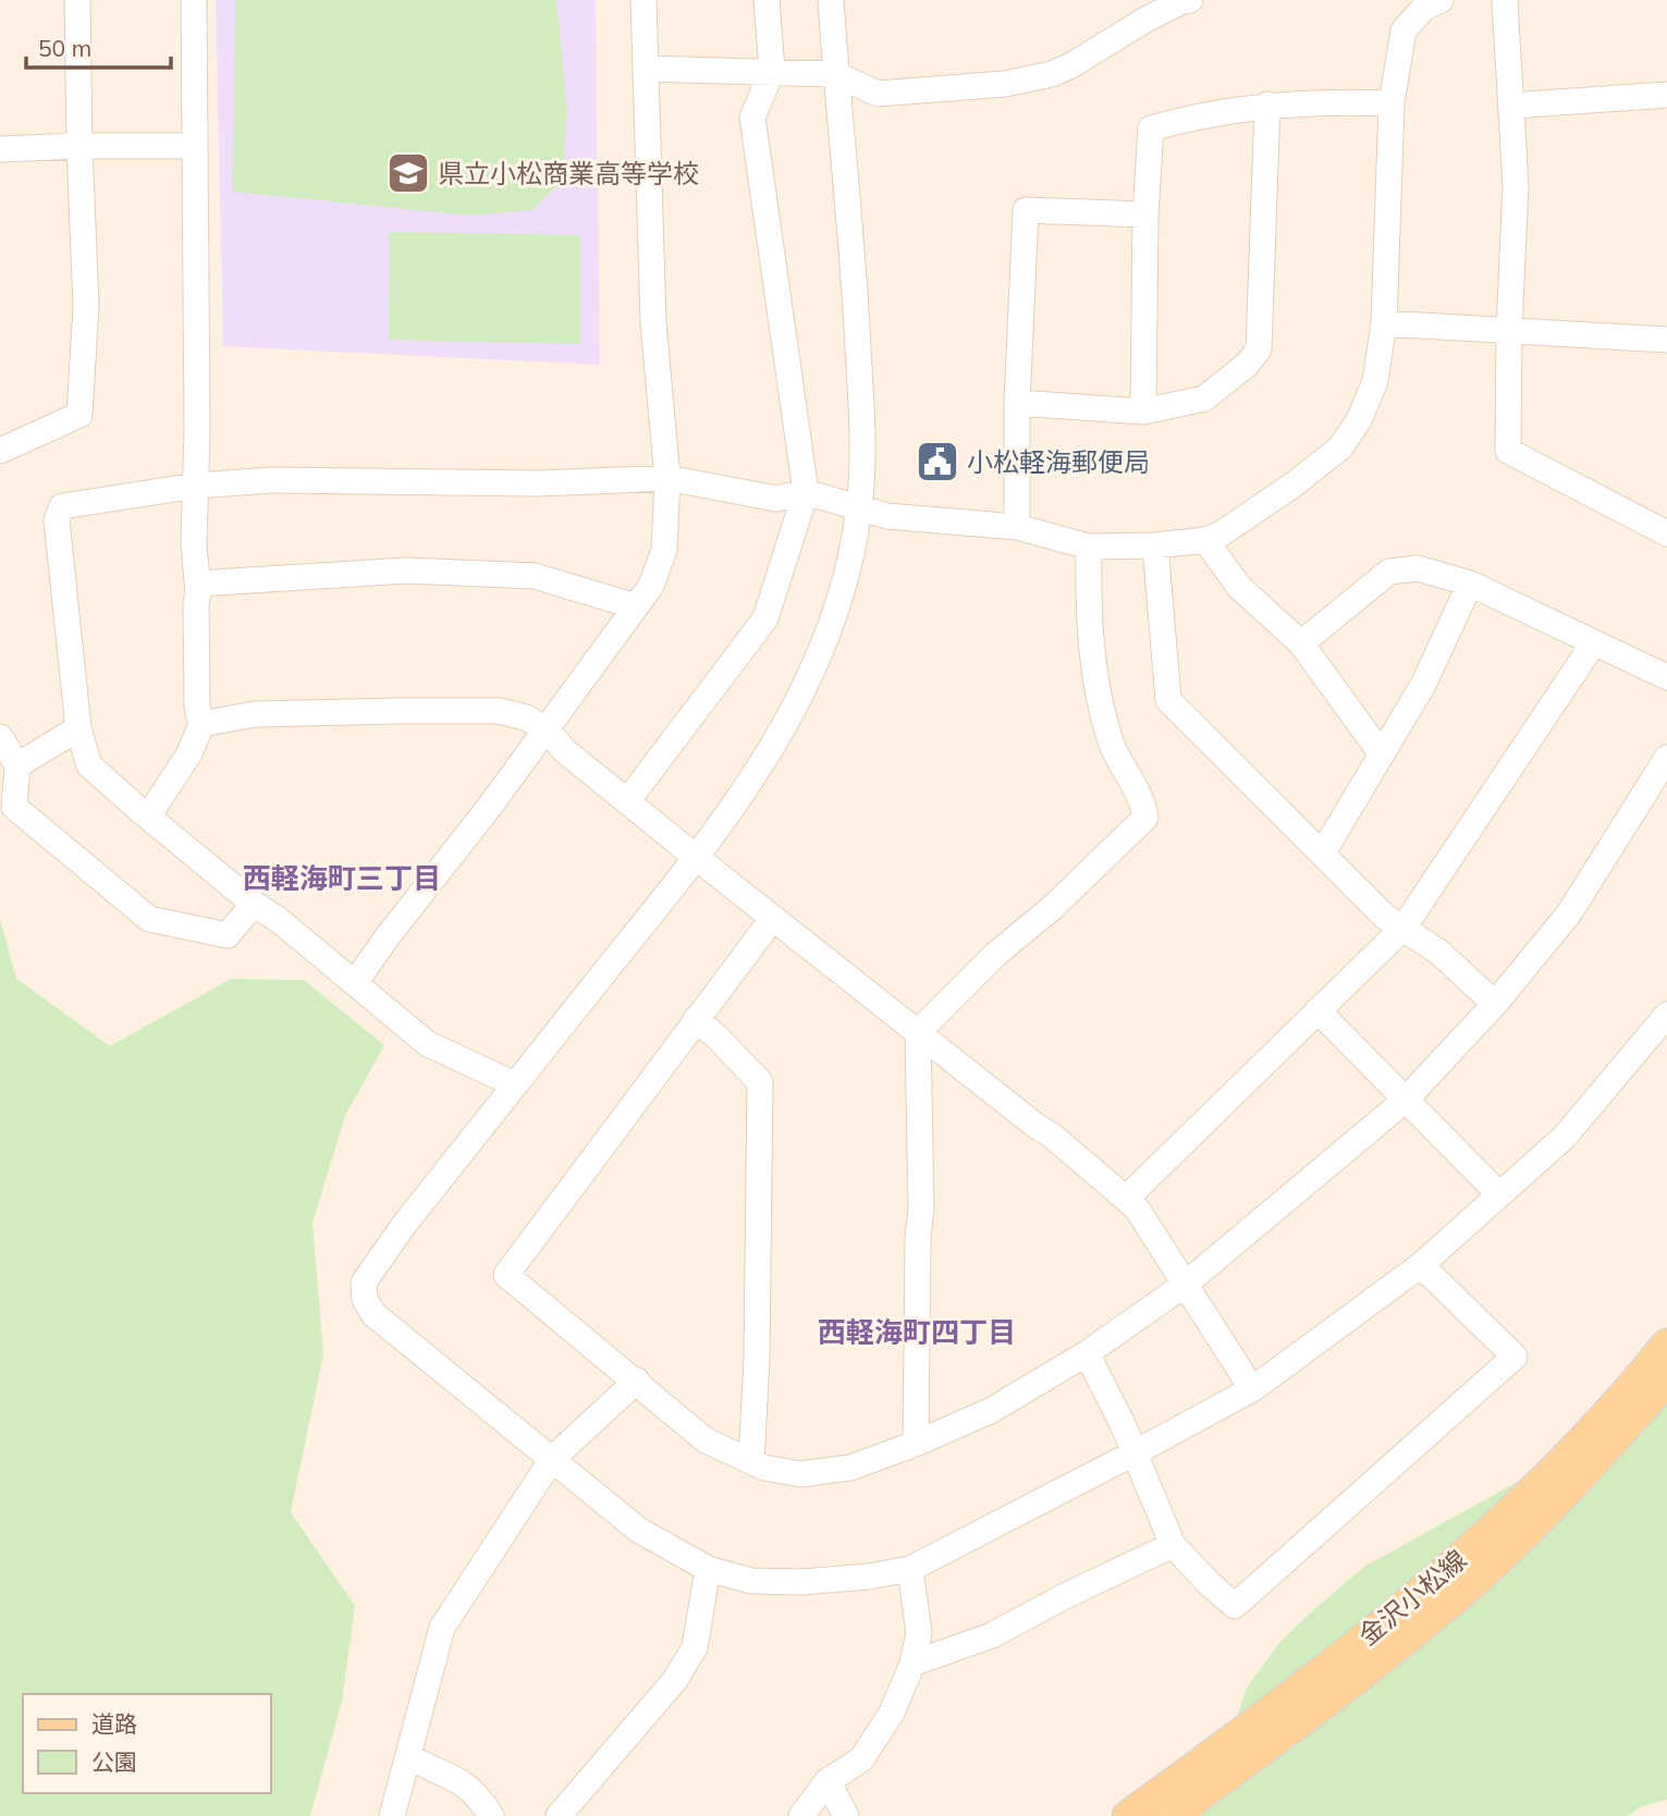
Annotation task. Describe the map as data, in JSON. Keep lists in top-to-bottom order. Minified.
{"streets":{"main road":["金沢小松線"]},"districts":["西軽海町三丁目","西軽海町四丁目"],"places":{"school or university":["県立小松商業高等学校"],"public building":["小松軽海郵便局"]},"legend":["道路","公園"],"scale_bar":"50 m"}
